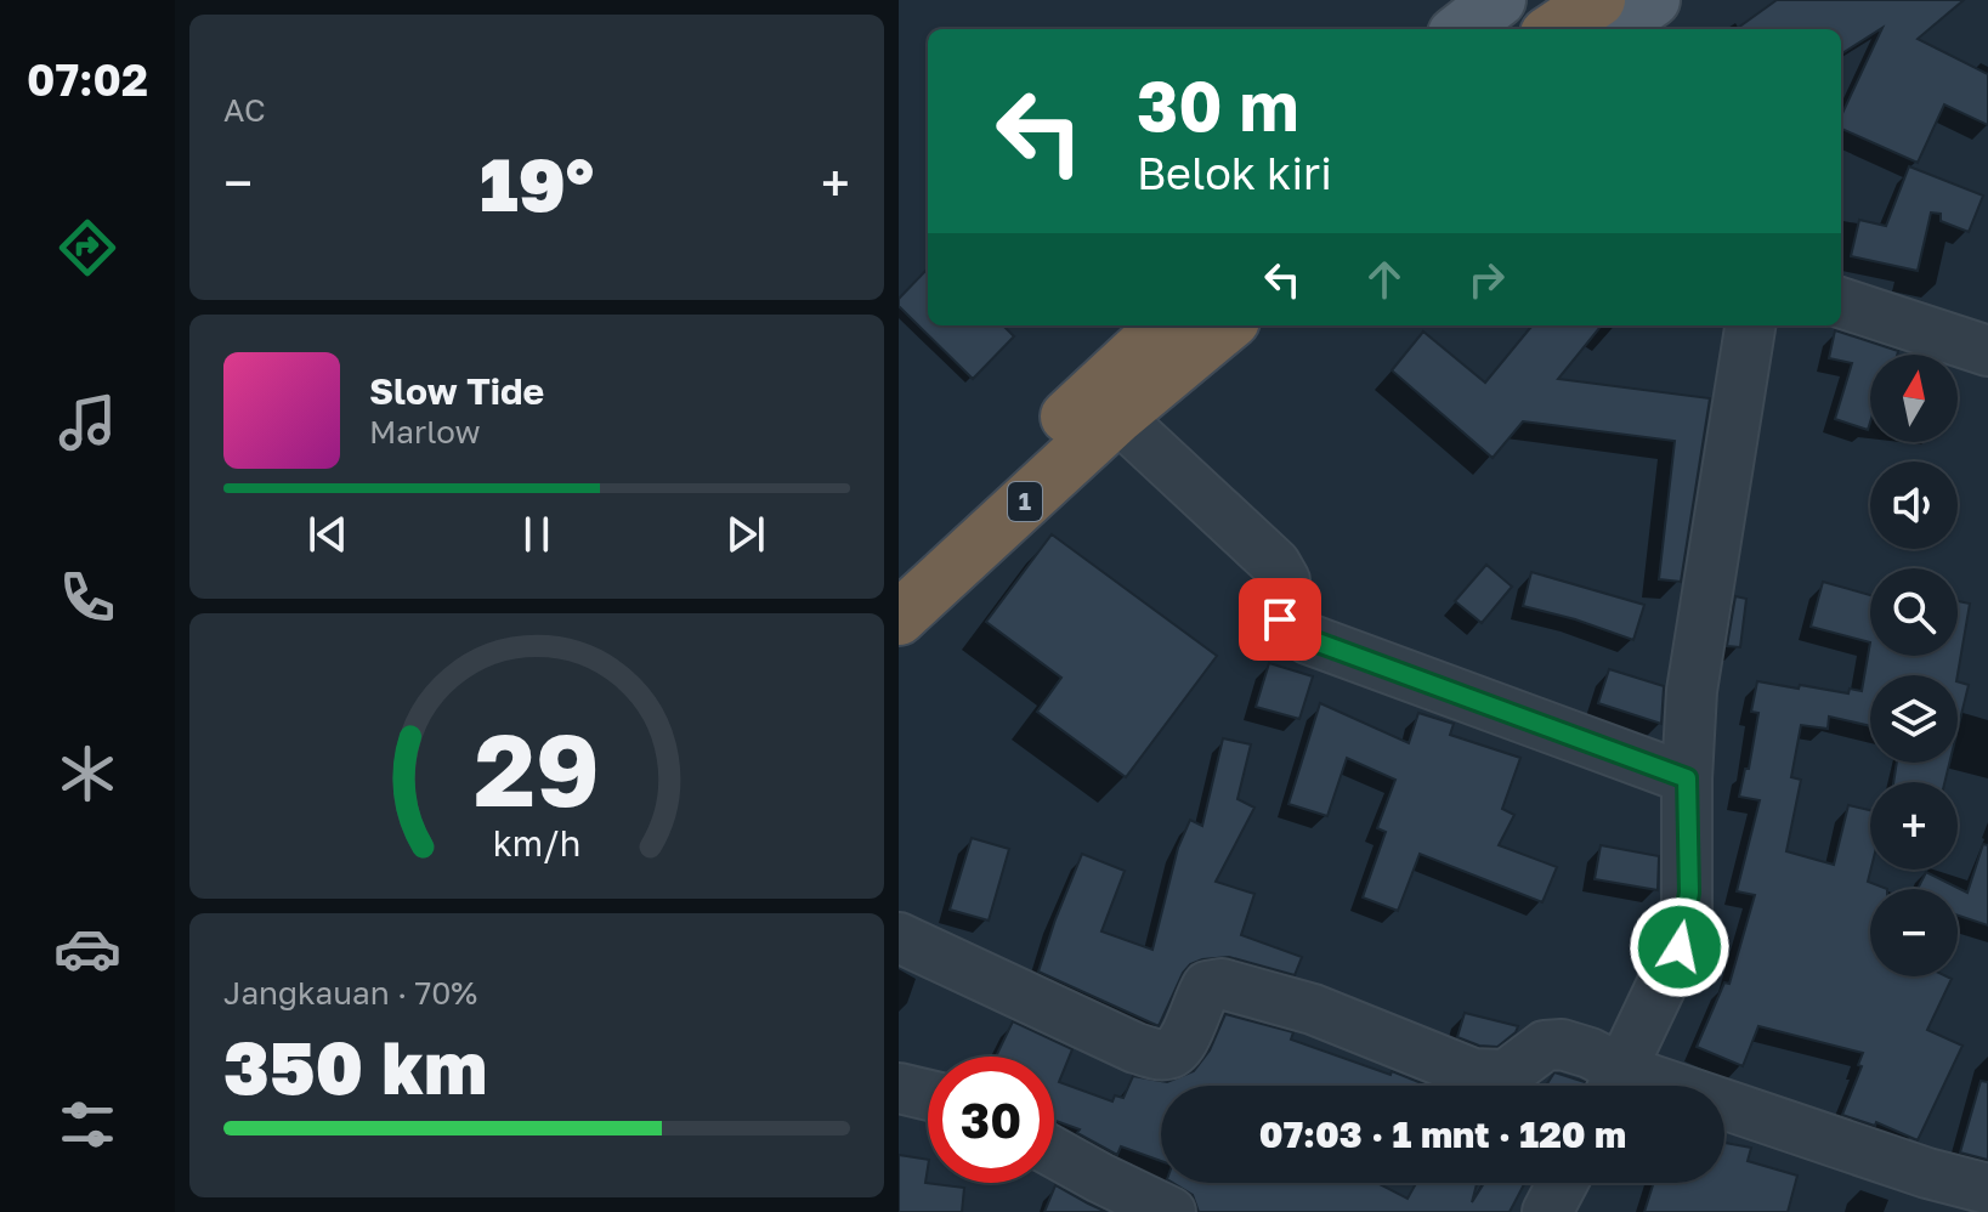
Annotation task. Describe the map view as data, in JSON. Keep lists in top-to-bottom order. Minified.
{"streets":{"highway":["1"]},"north":"top","page":{"tabs":"07:02","tile":["AC",["Jangkauan · 70%","350 km"]],"turn":["30 m","Belok kiri"],"heat":["−","19°","+"],"song":["Slow Tide","Marlow"],"map_buttons":["+","−"],"limit":"30","trip":"07:03 · 1 mnt · 120 m","gauge":["29","km/h"]}}
